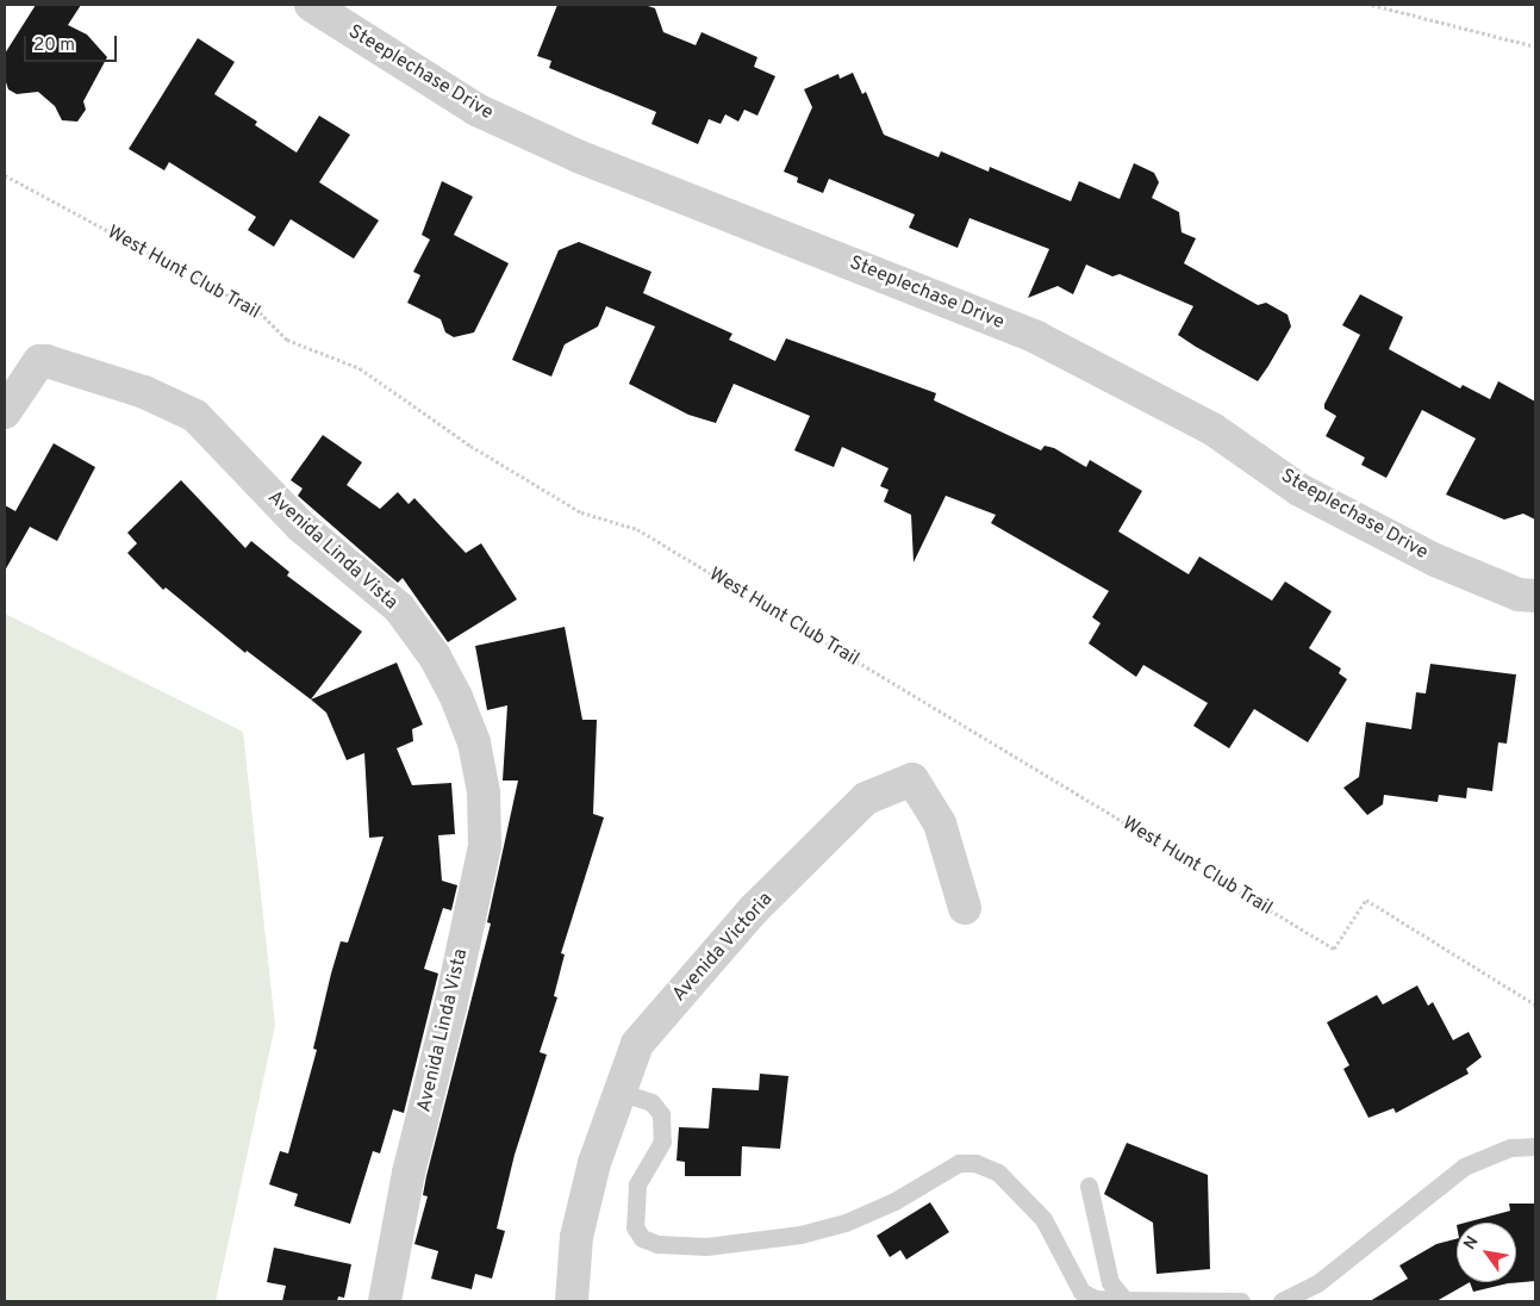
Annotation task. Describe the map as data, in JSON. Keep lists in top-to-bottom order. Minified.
{"streets":{"street":["Steeplechase Drive","Avenida Linda Vista","Avenida Victoria"],"path":["West Hunt Club Trail"]},"scale_bar":"20 m","north":"top left"}
